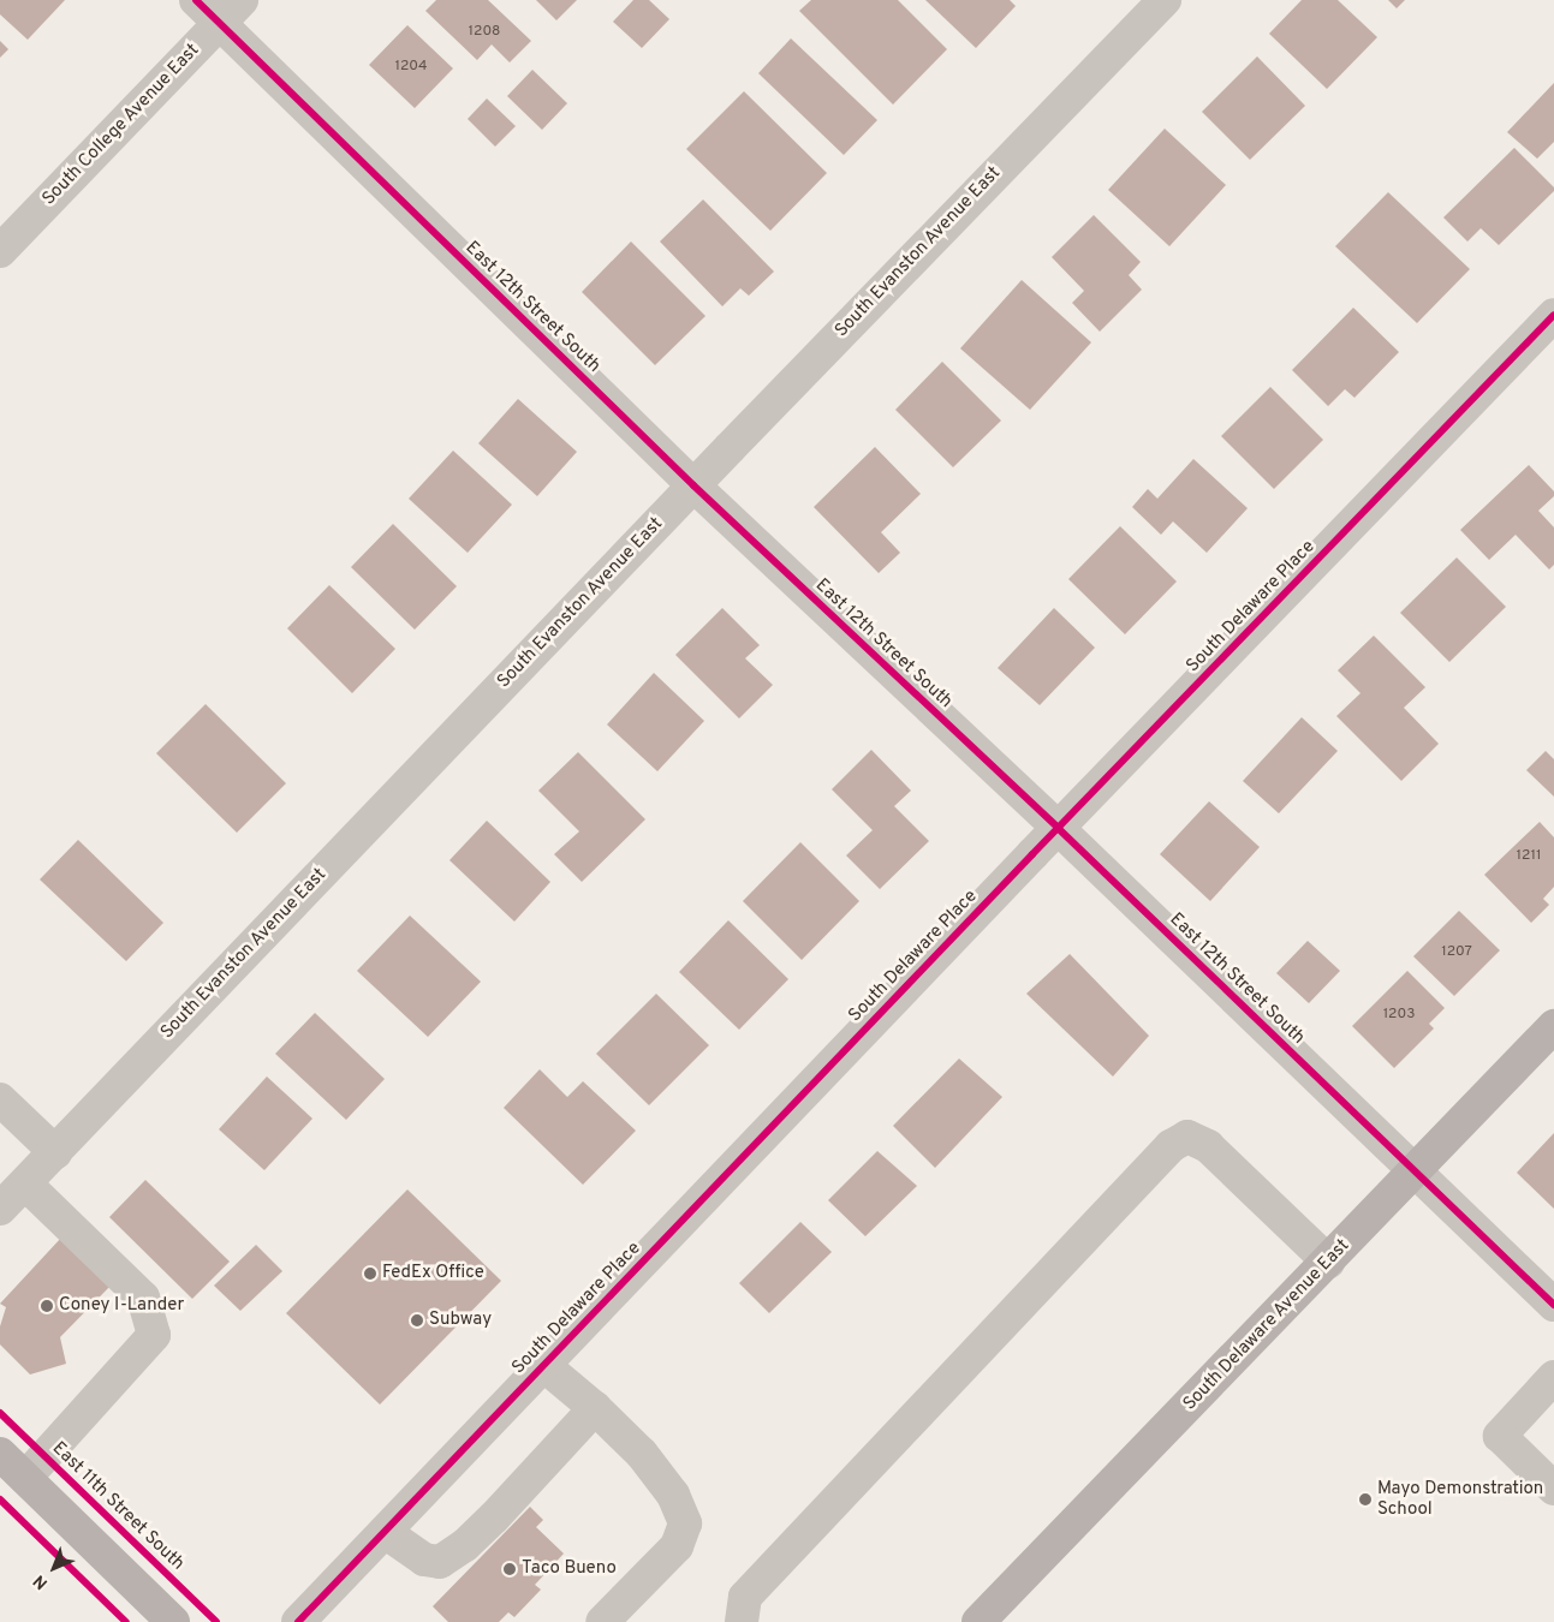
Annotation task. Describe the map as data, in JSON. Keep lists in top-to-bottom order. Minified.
{"streets":{"main road":["South Delaware Avenue East"],"street":["South College Avenue East","South Evanston Avenue East","East 12th Street South","South Delaware Place"],"cycle path":["East 11th Street South"]},"crossings":[["South College Avenue East","East 12th Street South"],["South Evanston Avenue East","East 12th Street South"],["East 12th Street South","South Delaware Place"],["East 12th Street South","South Delaware Avenue East"]],"places":["FedEx Office","Coney I-Lander","Subway","Mayo Demonstration School","Taco Bueno"],"house_numbers":["1208","1204","1211","1207","1203"],"north":"bottom left"}
